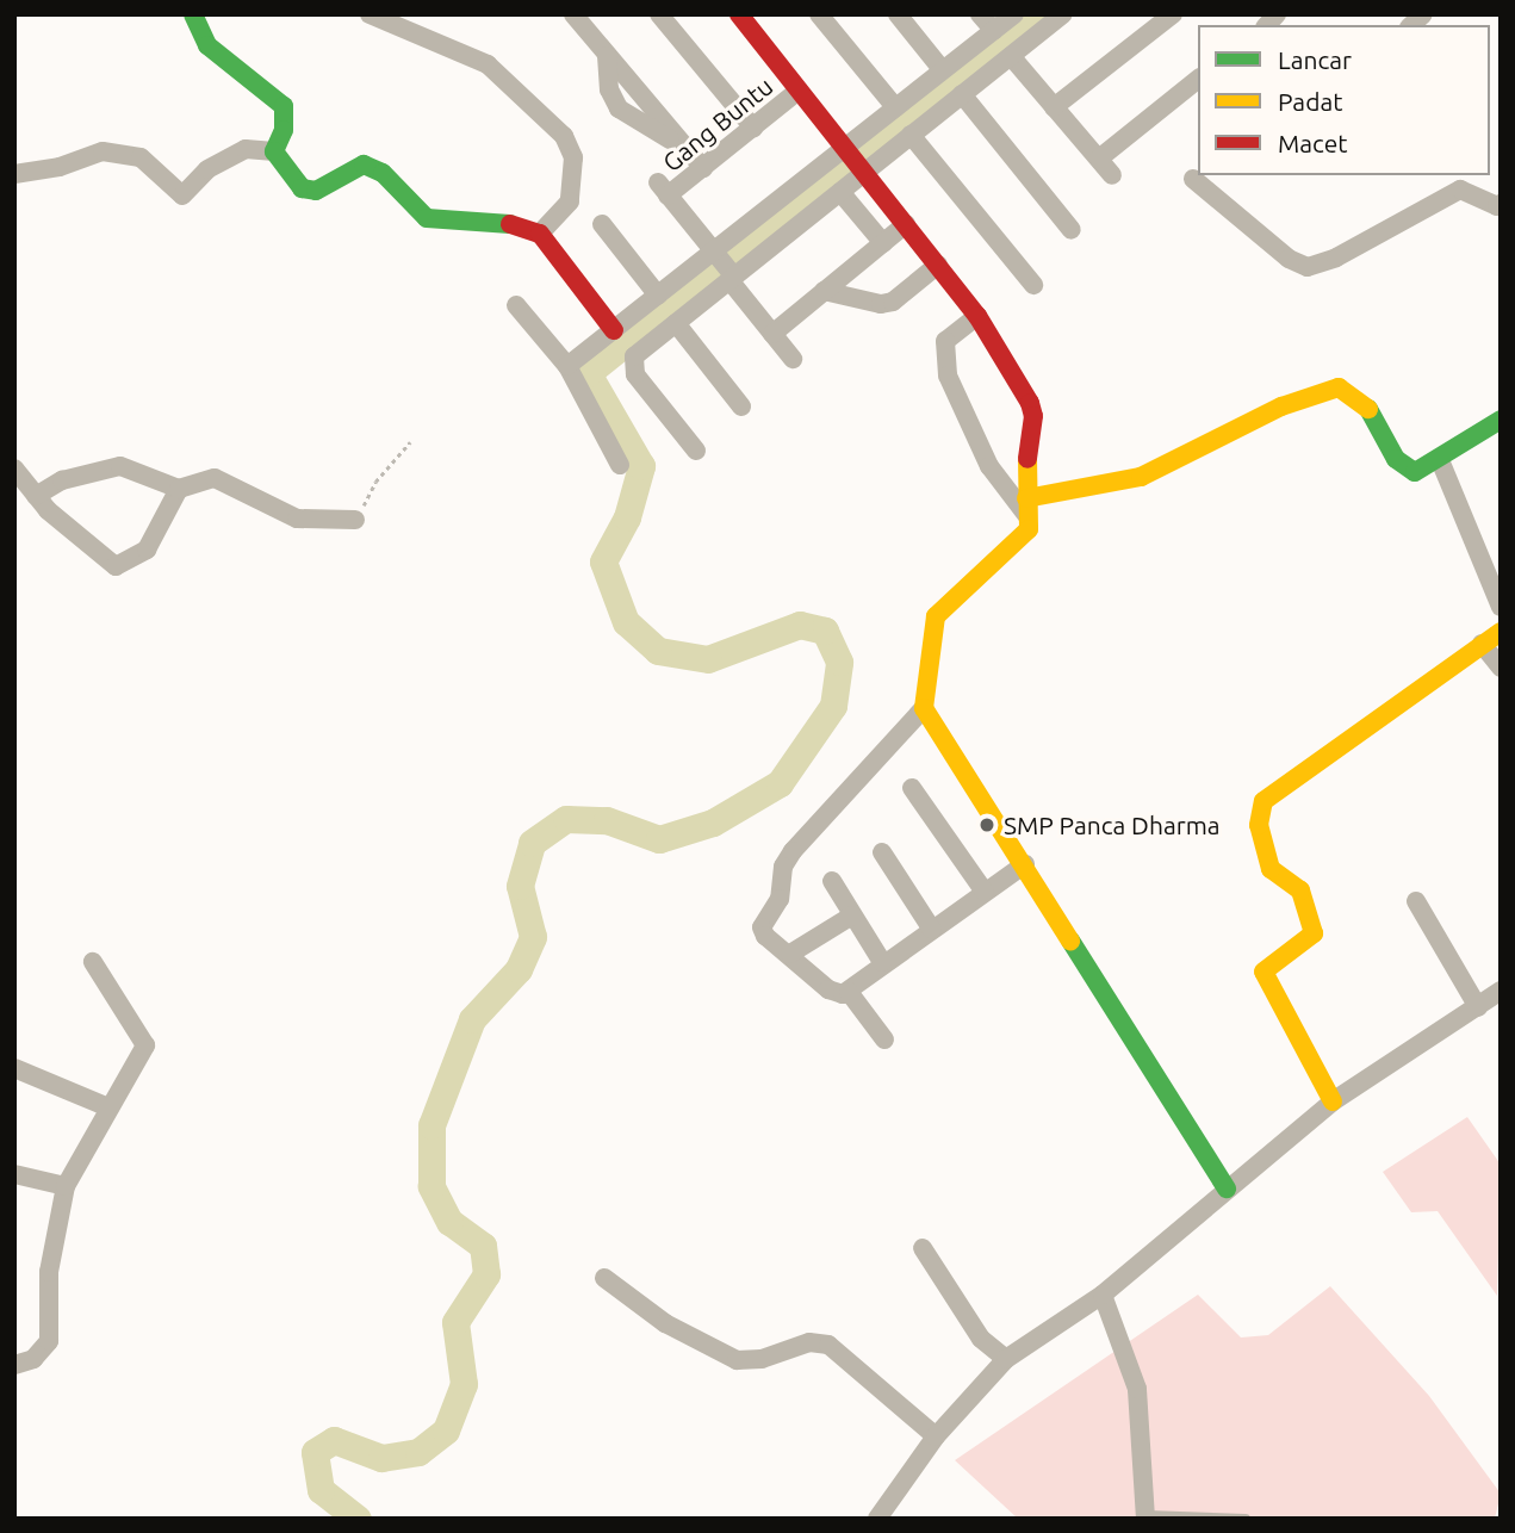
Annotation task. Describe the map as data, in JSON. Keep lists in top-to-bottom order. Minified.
{"streets":{"street":["Gang Buntu"]},"places":["SMP Panca Dharma"],"legend":["Lancar","Padat","Macet"]}
